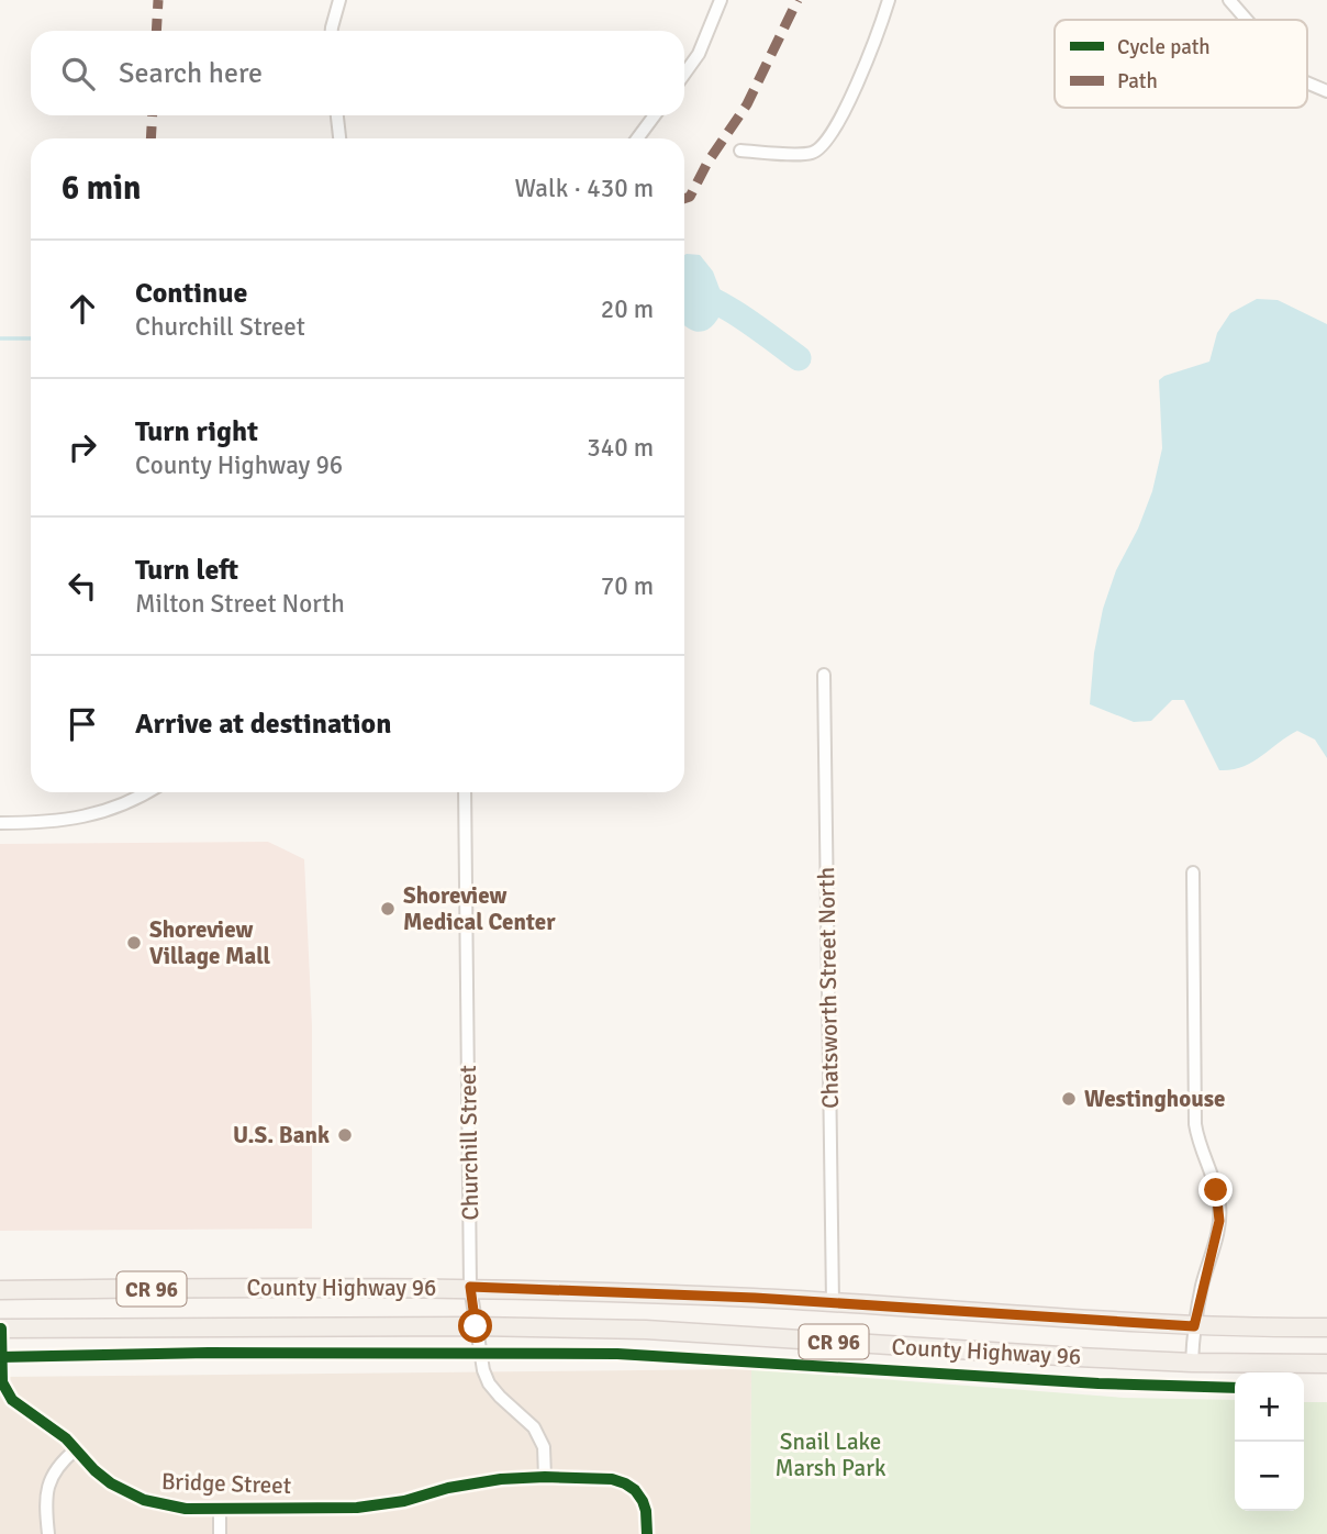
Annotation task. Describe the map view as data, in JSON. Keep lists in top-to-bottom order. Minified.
{"streets":{"main road":["County Highway 96","CR 96"],"street":["Chatsworth Street North","Churchill Street","Bridge Street"]},"crossings":[["Chatsworth Street North","County Highway 96"],["Churchill Street","County Highway 96"],["Churchill Street","Bridge Street"],["County Highway 96","Bridge Street"]],"parks":["Snail Lake Marsh Park"],"places":["Shoreview Medical Center","Shoreview Village Mall","Westinghouse","U.S. Bank"],"legend":["Cycle path","Path"],"page":{"search":"Search here","heading":["6 min","Walk · 430 m"],"list":[["Continue","Churchill Street","20 m"],["Turn right","County Highway 96","340 m"],["Turn left","Milton Street North","70 m"],"Arrive at destination"],"map_buttons":["+","−"]}}
